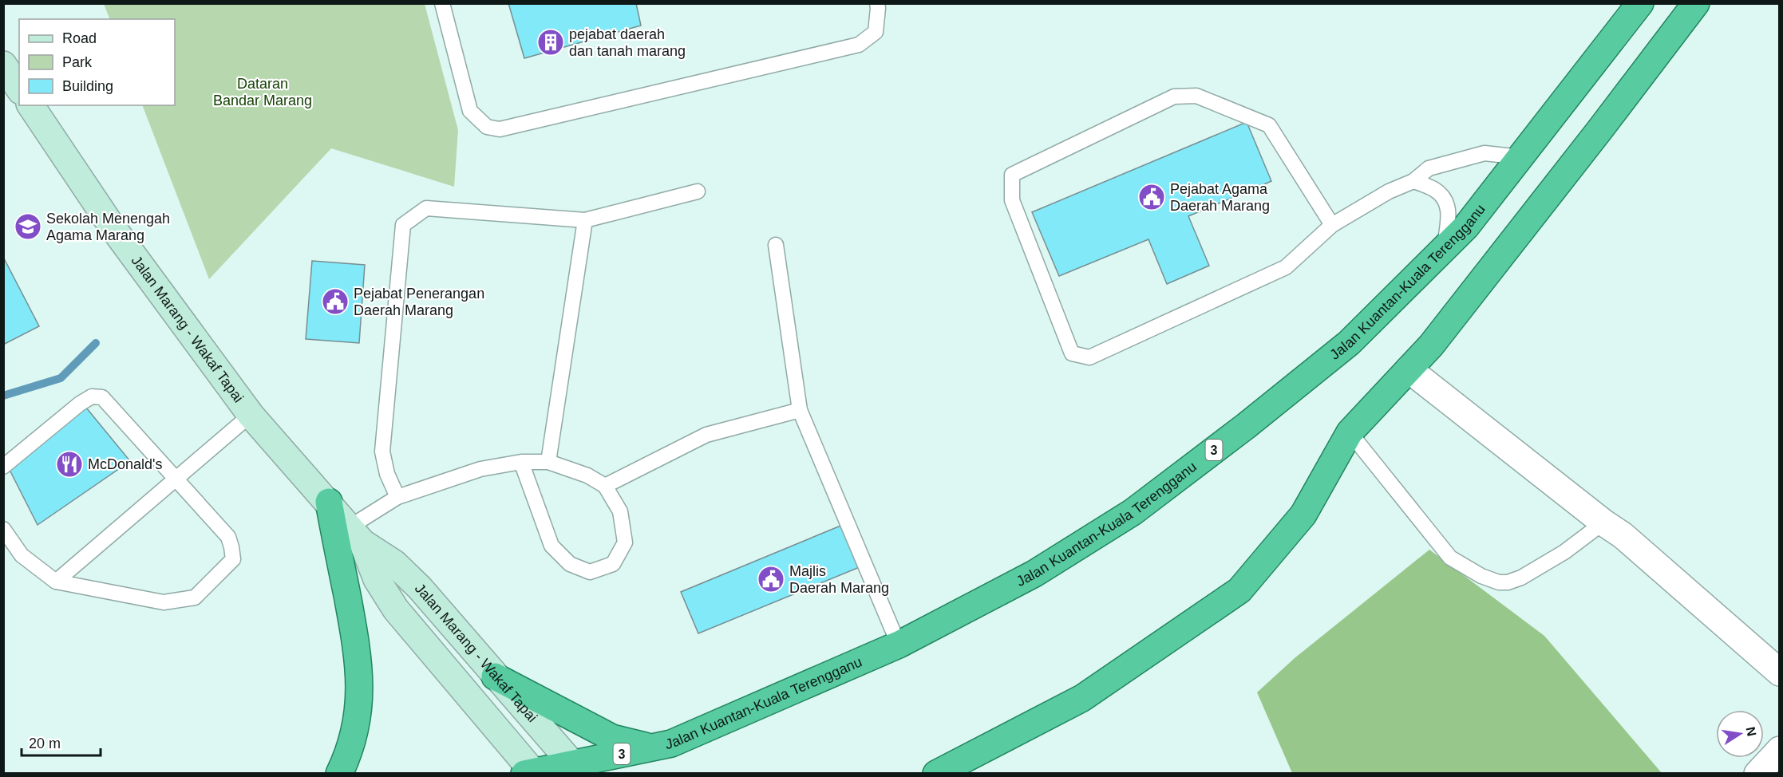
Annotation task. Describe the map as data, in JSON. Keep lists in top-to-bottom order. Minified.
{"streets":{"highway":["Jalan Kuantan-Kuala Terengganu","3"],"main road":["Jalan Marang - Wakaf Tapai"]},"crossings":[["Jalan Kuantan-Kuala Terengganu","Jalan Marang - Wakaf Tapai"]],"parks":["Dataran Bandar Marang"],"places":{"building":["pejabat daerah dan tanah marang"],"public building":["Pejabat Agama Daerah Marang","Pejabat Penerangan Daerah Marang","Majlis Daerah Marang"],"school or university":["Sekolah Menengah Agama Marang"],"restaurant":["McDonald's"]},"legend":["Road","Park","Building"],"scale_bar":"20 m","north":"right"}
